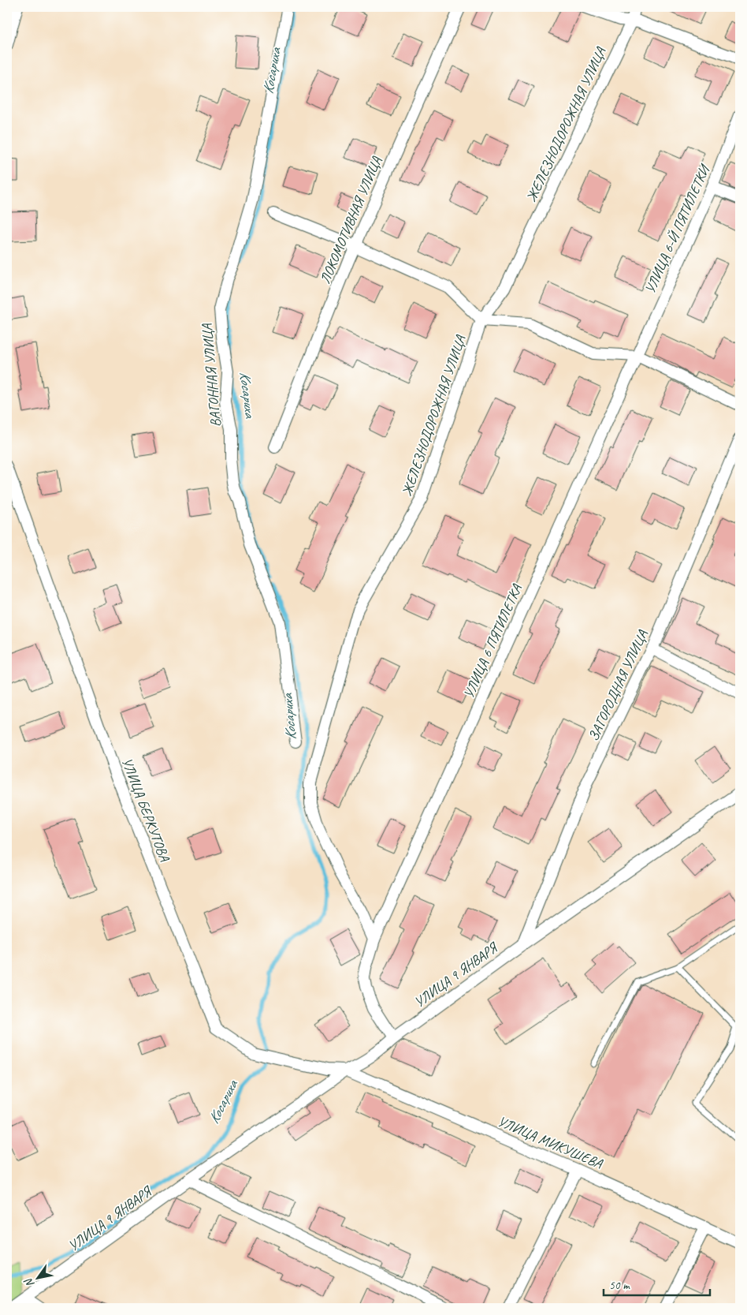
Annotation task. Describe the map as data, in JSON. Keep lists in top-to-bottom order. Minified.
{"streets":{"street":["ЖЕЛЕЗНОДОРОЖНАЯ УЛИЦА","ЛОКОМОТИВНАЯ УЛИЦА","УЛИЦА 6-Й ПЯТИЛЕТКИ","ВАГОННАЯ УЛИЦА","УЛИЦА 6 ПЯТИЛЕТКА","ЗАГОРОДНАЯ УЛИЦА","УЛИЦА БЕРКУТОВА","УЛИЦА 9 ЯНВАРЯ","УЛИЦА МИКУШЕВА"]},"crossings":[["ЖЕЛЕЗНОДОРОЖНАЯ УЛИЦА","УЛИЦА 6 ПЯТИЛЕТКА"],["УЛИЦА 6-Й ПЯТИЛЕТКИ","УЛИЦА 6 ПЯТИЛЕТКА"],["ЗАГОРОДНАЯ УЛИЦА","УЛИЦА 9 ЯНВАРЯ"],["УЛИЦА БЕРКУТОВА","УЛИЦА 9 ЯНВАРЯ"],["УЛИЦА БЕРКУТОВА","УЛИЦА МИКУШЕВА"],["УЛИЦА 9 ЯНВАРЯ","УЛИЦА МИКУШЕВА"]],"water":["Косариха"],"scale_bar":"50 m","north":"bottom left"}
